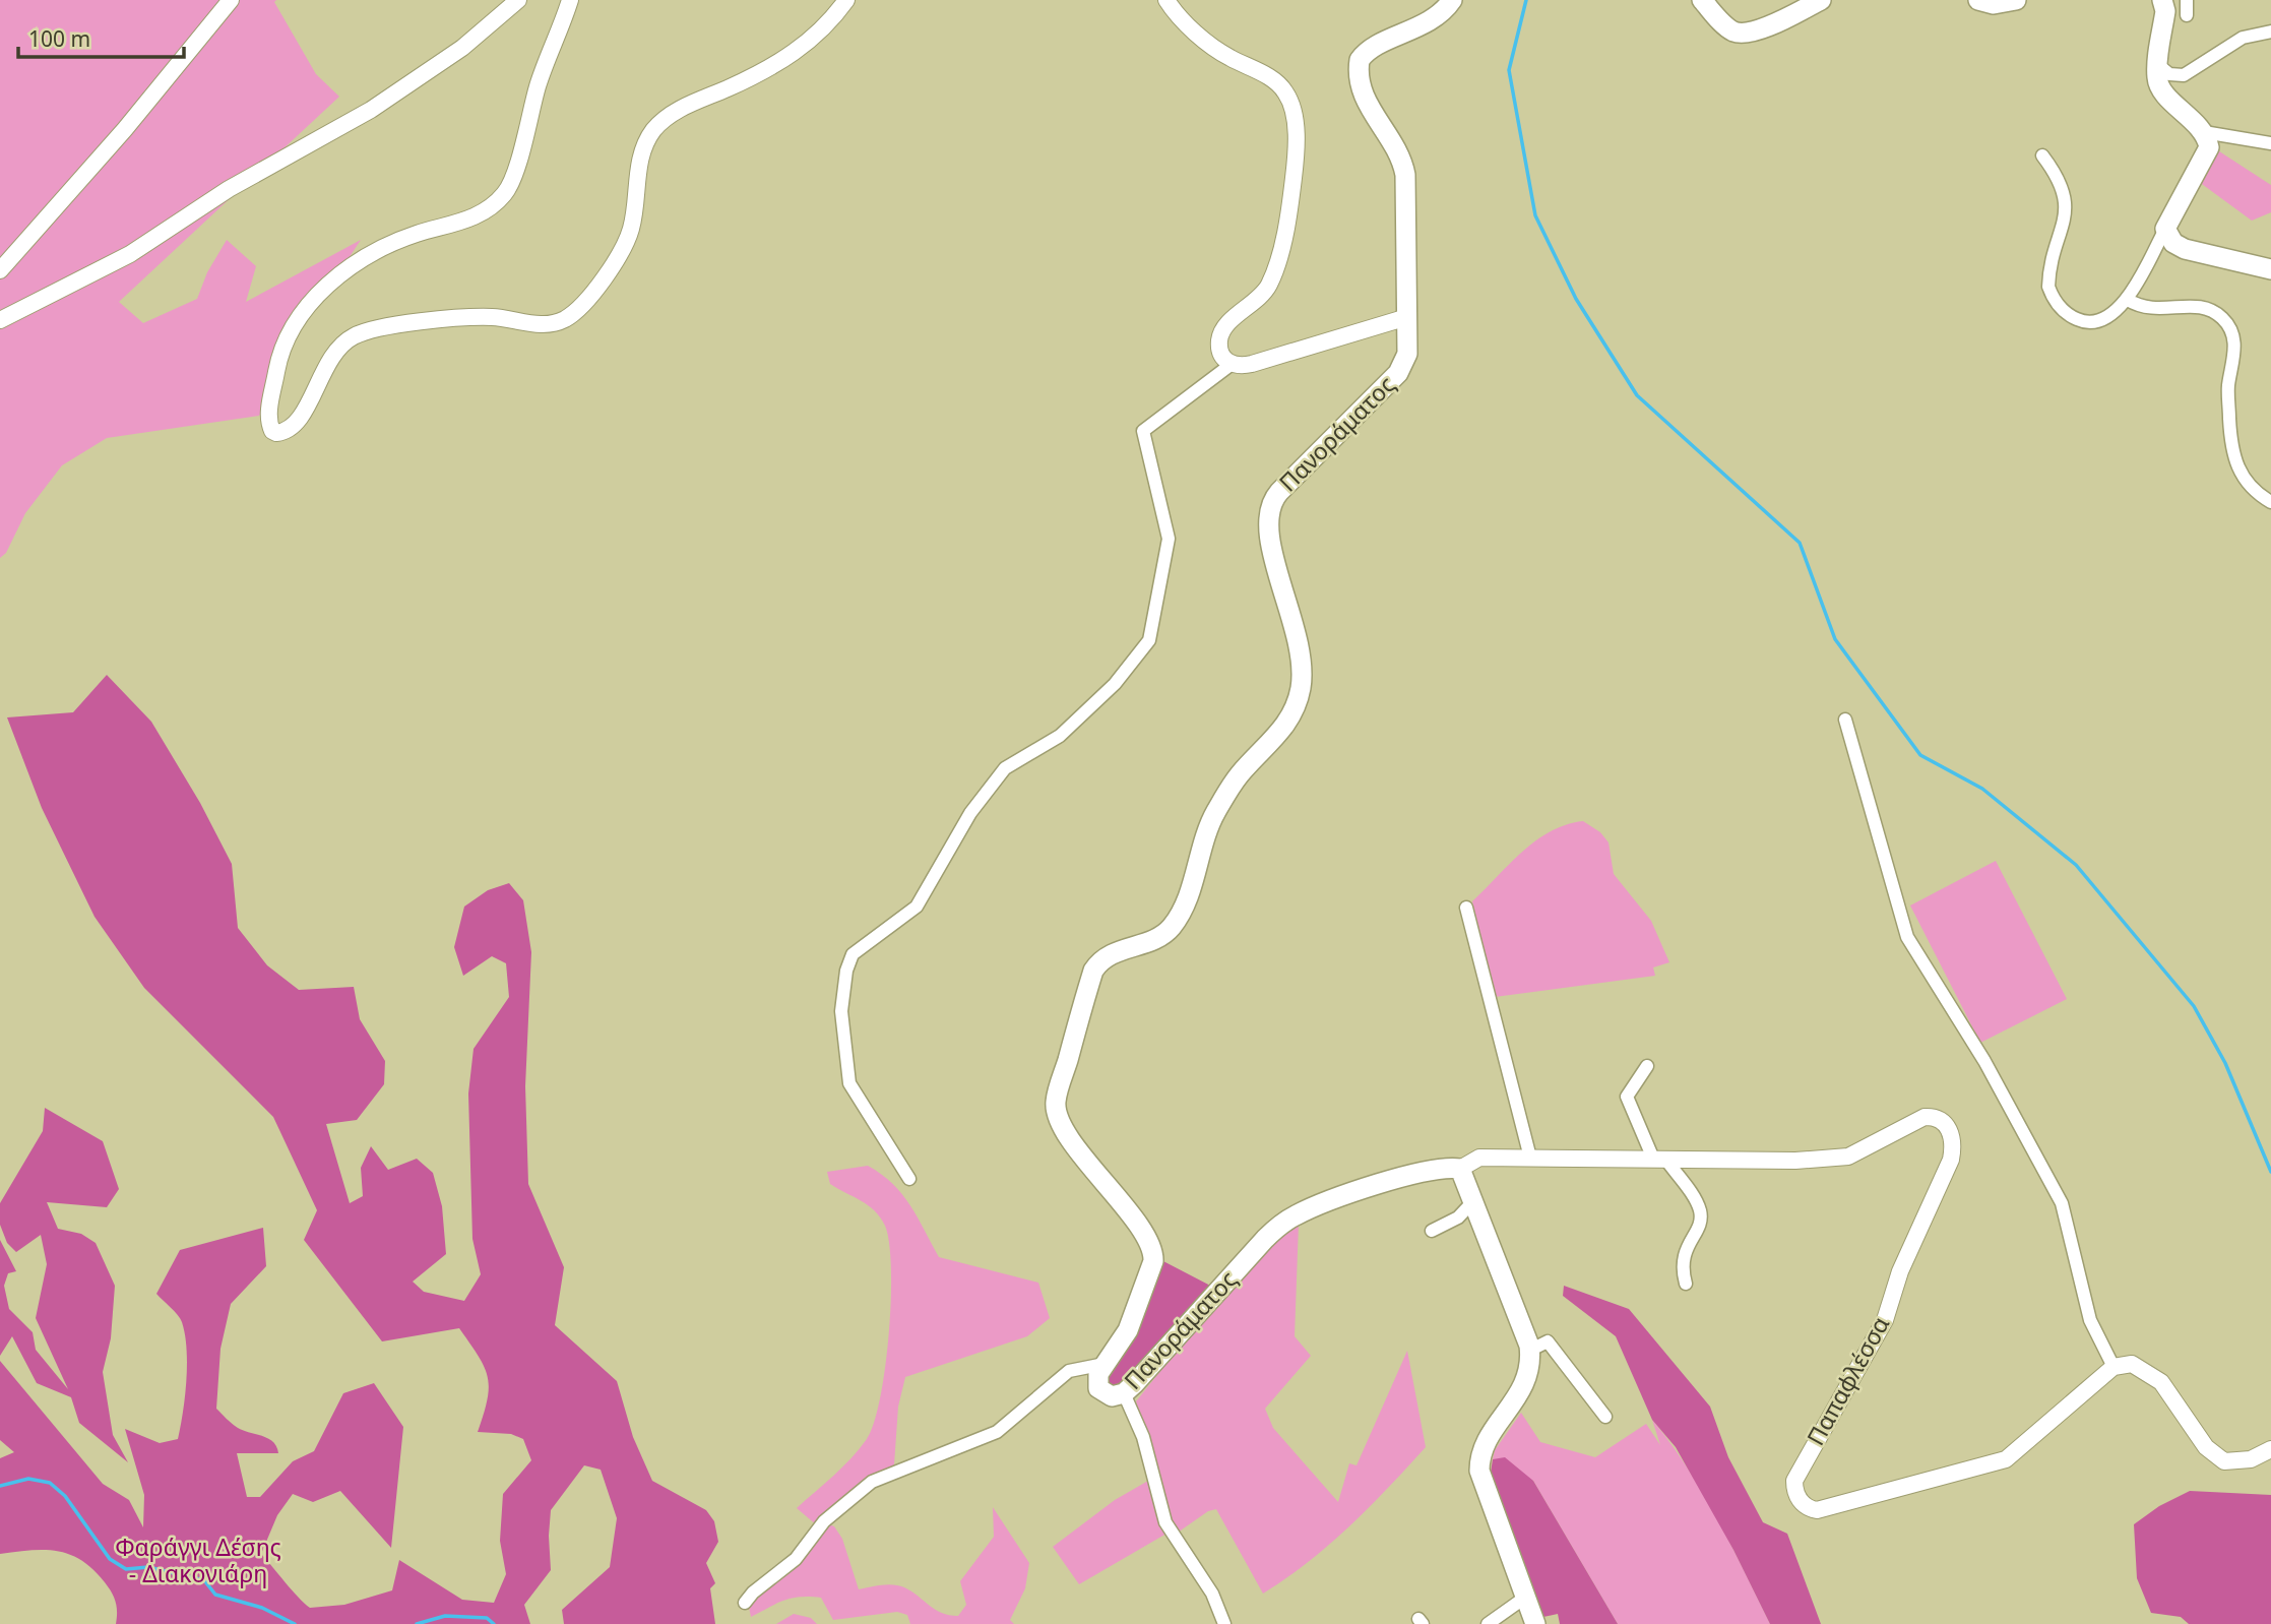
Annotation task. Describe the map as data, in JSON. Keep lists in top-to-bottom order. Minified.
{"streets":{"main road":["Πανοράματος"],"street":["Παπαφλέσσα"]},"crossings":[["Πανοράματος","Παπαφλέσσα"]],"parks":["Φαράγγι Δέσης - Διακονιάρη"],"scale_bar":"100 m"}
